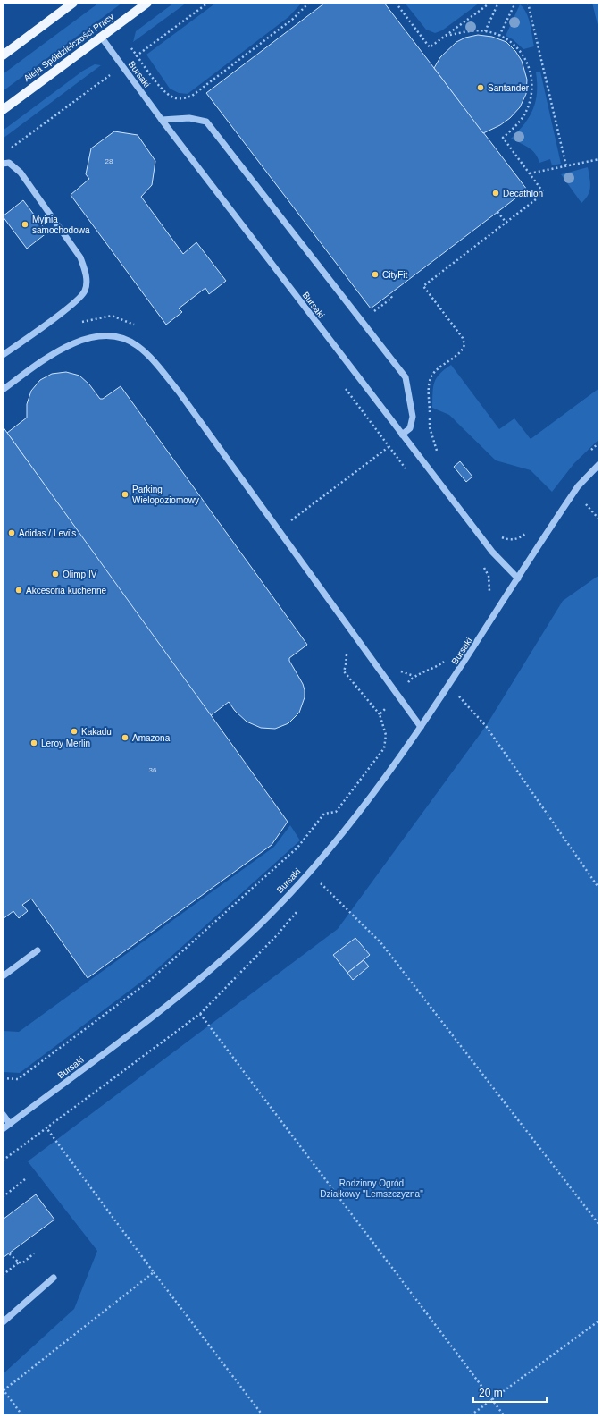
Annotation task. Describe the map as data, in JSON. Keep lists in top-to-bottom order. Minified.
{"streets":{"main road":["Aleja Spółdzielczości Pracy"],"street":["Bursaki"]},"crossings":[["Aleja Spółdzielczości Pracy","Bursaki"]],"parks":["Rodzinny Ogród Działkowy \"Lemszczyzna\""],"places":["Santander","Decathlon","Myjnia samochodowa","CityFit","Parking Wielopoziomowy","Adidas / Levi's","Olimp IV","Akcesoria kuchenne","Kakadu","Amazona","Leroy Merlin"],"house_numbers":["28","36"],"scale_bar":"20 m"}
